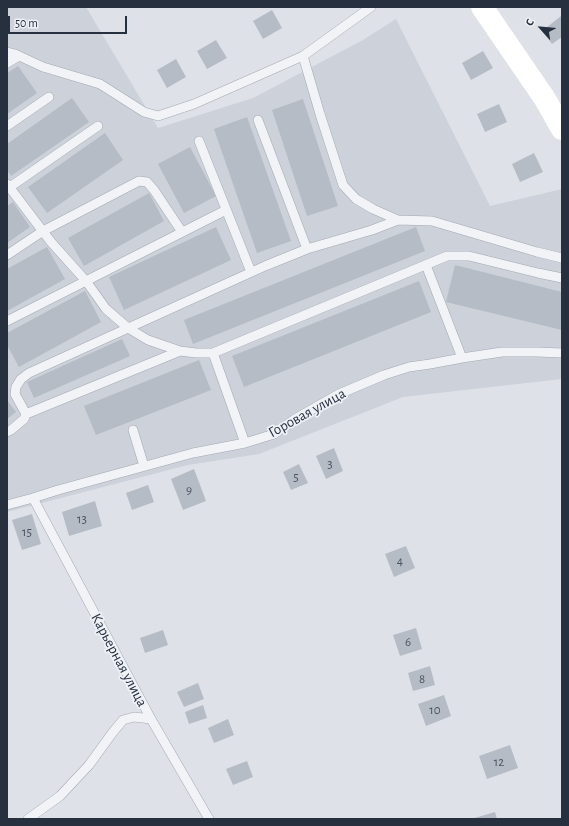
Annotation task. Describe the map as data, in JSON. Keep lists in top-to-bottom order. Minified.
{"streets":{"lane":["Горовая улица","Карьерная улица"]},"crossings":[["Горовая улица","Карьерная улица"]],"house_numbers":["3","5","9","13","15","4","6","8","10","12"],"scale_bar":"50 m","north":"top left"}
